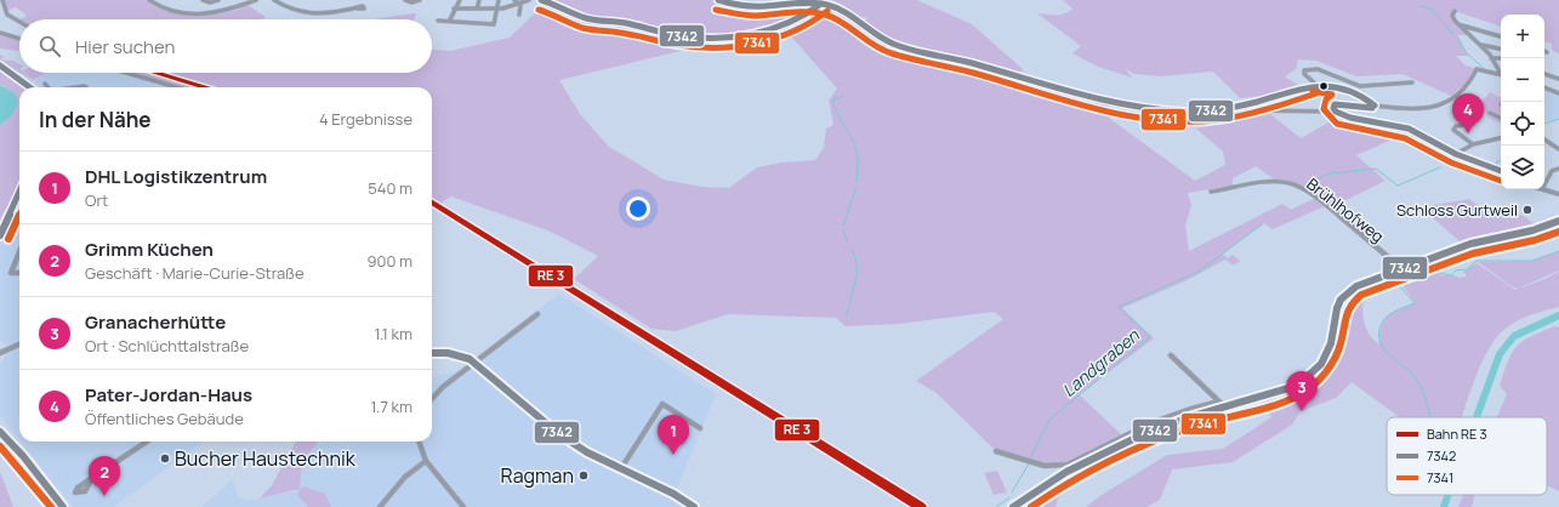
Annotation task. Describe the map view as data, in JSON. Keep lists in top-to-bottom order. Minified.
{"streets":{"street":["Brühlhofweg"]},"water":["Landgraben"],"places":["Schloss Gurtweil","Bucher Haustechnik","Ragman"],"lines":["transit line 7342","transit line 7341"],"legend":["Bahn RE 3","7342","7341"],"page":{"map_buttons":["+","−"],"search":"Hier suchen","heading":["In der Nähe","4 Ergebnisse"],"pins":["4","3","1","2"],"list":[{"mark":"1","name":"DHL Logistikzentrum","note":"Ort","value":"540 m"},{"mark":"2","name":"Grimm Küchen","note":"Geschäft · Marie-Curie-Straße","value":"900 m"},{"mark":"3","name":"Granacherhütte","note":"Ort · Schlüchttalstraße","value":"1.1 km"},{"mark":"4","name":"Pater-Jordan-Haus","note":"Öffentliches Gebäude","value":"1.7 km"}]}}
